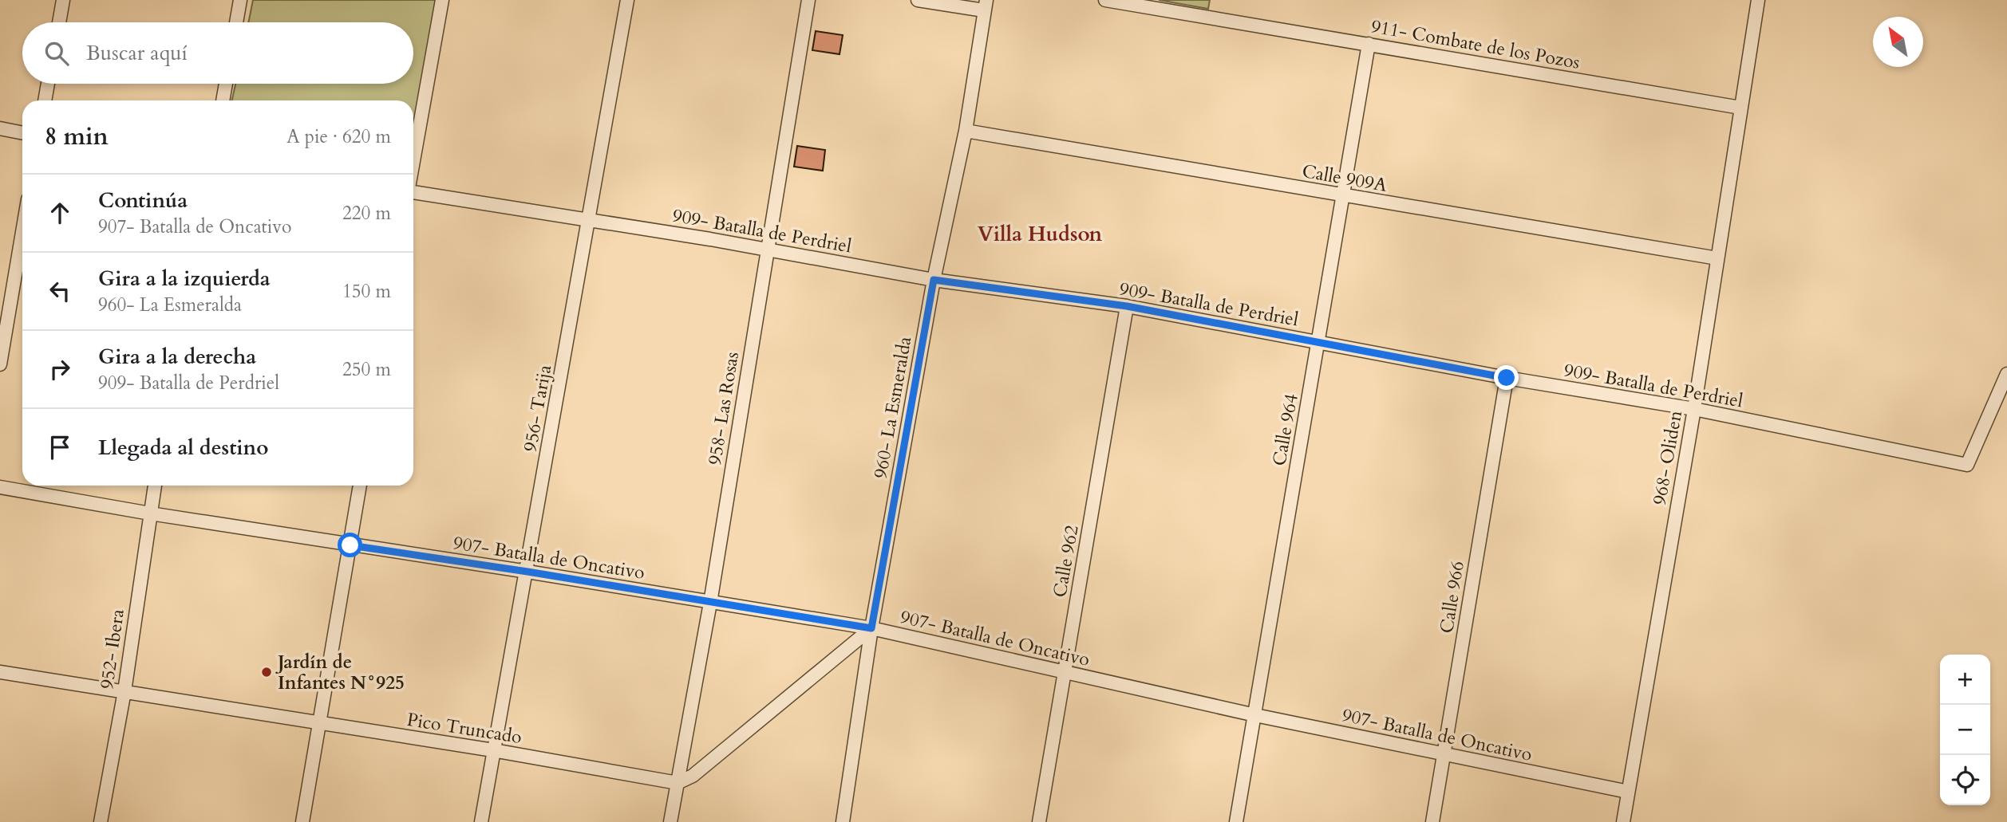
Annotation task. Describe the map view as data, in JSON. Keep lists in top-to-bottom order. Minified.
{"streets":{"street":["911- Combate de los Pozos","Calle 909A","909- Batalla de Perdriel","960- La Esmeralda","956- Tarija","958- Las Rosas","Calle 964","968- Oliden","907- Batalla de Oncativo","Calle 962","Calle 966","952- Ibera","Pico Truncado"]},"crossings":[["911- Combate de los Pozos","Calle 964"],["911- Combate de los Pozos","968- Oliden"],["Calle 909A","960- La Esmeralda"],["Calle 909A","Calle 964"],["Calle 909A","968- Oliden"],["909- Batalla de Perdriel","960- La Esmeralda"],["909- Batalla de Perdriel","956- Tarija"],["909- Batalla de Perdriel","958- Las Rosas"],["909- Batalla de Perdriel","Calle 964"],["909- Batalla de Perdriel","968- Oliden"],["909- Batalla de Perdriel","Calle 962"],["909- Batalla de Perdriel","Calle 966"],["960- La Esmeralda","907- Batalla de Oncativo"],["956- Tarija","907- Batalla de Oncativo"],["956- Tarija","Pico Truncado"],["958- Las Rosas","907- Batalla de Oncativo"],["958- Las Rosas","Pico Truncado"],["Calle 964","907- Batalla de Oncativo"],["968- Oliden","907- Batalla de Oncativo"],["907- Batalla de Oncativo","Calle 962"],["907- Batalla de Oncativo","Calle 966"],["907- Batalla de Oncativo","952- Ibera"],["952- Ibera","Pico Truncado"]],"districts":["Villa Hudson"],"places":["Jardín de Infantes N°925"],"north":"top left","page":{"search":"Buscar aquí","heading":["8 min","A pie · 620 m"],"list":[["Continúa","907- Batalla de Oncativo","220 m"],["Gira a la izquierda","960- La Esmeralda","150 m"],["Gira a la derecha","909- Batalla de Perdriel","250 m"],"Llegada al destino"],"map_buttons":["+","−"]}}
